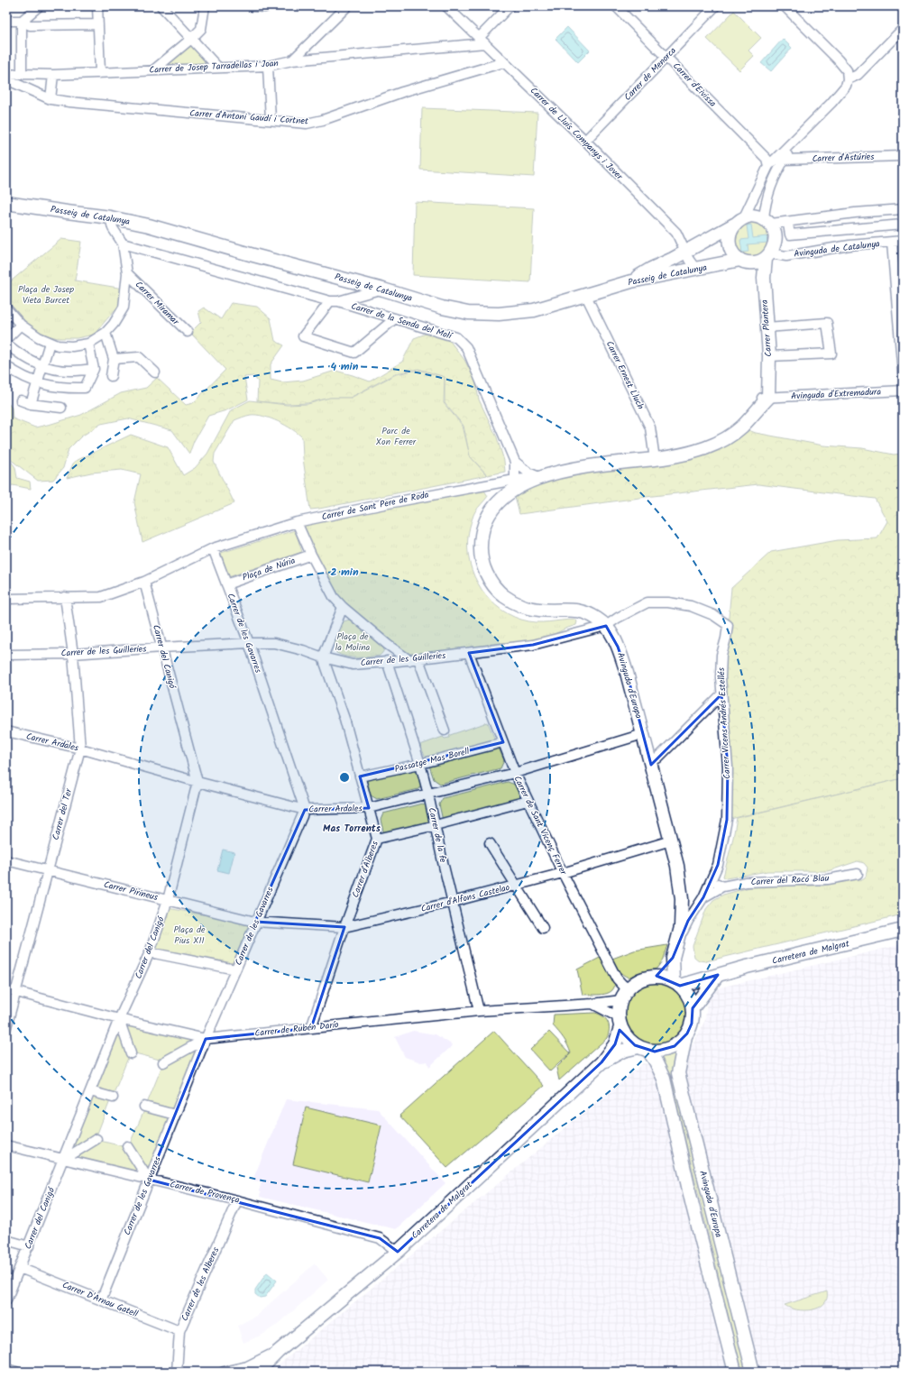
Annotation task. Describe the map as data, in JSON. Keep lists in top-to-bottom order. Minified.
{"streets":{"street":["Carrer de Josep Tarradellas i Joan","Carrer de Menorca","Carrer d'Eivissa","Carrer d'Antoni Gaudí i Cortnet","Carrer de Lluís Companys i Jover","Carrer d'Astúries","Passeig de Catalunya","Avinguda de Catalunya","Carrer Miramar","Carrer de la Senda del Molí","Carrer Plantera","Carrer Ernest Lluch","Avinguda d'Extremadura","Carrer de Sant Pere de Roda","Plaça de Núria","Carrer de les Gavarres","Carrer de les Guilleries","Carrer del Canigó","Avinguda d'Europa","Carrer Vicens Andrés Estellés","Carrer Ardales","Passatge Mas Borell","Carrer del Ter","Carrer de Sant Vicenç Ferrer","Carrer de la fe","Carrer d'Alberes","Carrer del Racó Blau","Carrer Pirineus","Carrer d'Alfons Castelao","Carretera de Malgrat","Carrer de Rubén Darío","Carrer de Provença","Carrer de les Alberes","Carrer D'Arnau Gatell"]},"crossings":[["Carrer de Josep Tarradellas i Joan","Carrer de Lluís Companys i Jover"],["Carrer de Menorca","Carrer d'Eivissa"],["Carrer de Menorca","Carrer de Lluís Companys i Jover"],["Carrer d'Antoni Gaudí i Cortnet","Carrer de Lluís Companys i Jover"],["Carrer de Lluís Companys i Jover","Passeig de Catalunya"],["Passeig de Catalunya","Avinguda de Catalunya"],["Passeig de Catalunya","Carrer de la Senda del Molí"],["Passeig de Catalunya","Carrer Plantera"],["Passeig de Catalunya","Carrer Ernest Lluch"],["Avinguda de Catalunya","Carrer Plantera"],["Carrer de la Senda del Molí","Carrer de Sant Pere de Roda"],["Carrer de la Senda del Molí","Avinguda d'Europa"],["Carrer Plantera","Avinguda d'Extremadura"],["Carrer Plantera","Avinguda d'Europa"],["Carrer Ernest Lluch","Avinguda d'Europa"],["Avinguda d'Extremadura","Avinguda d'Europa"],["Carrer de Sant Pere de Roda","Carrer de les Gavarres"],["Carrer de Sant Pere de Roda","Carrer del Canigó"],["Carrer de Sant Pere de Roda","Avinguda d'Europa"],["Carrer de Sant Pere de Roda","Carrer del Ter"],["Plaça de Núria","Carrer de les Gavarres"],["Carrer de les Gavarres","Carrer de les Guilleries"],["Carrer de les Gavarres","Carrer Ardales"],["Carrer de les Gavarres","Carrer Pirineus"],["Carrer de les Gavarres","Carrer d'Alfons Castelao"],["Carrer de les Gavarres","Carrer de Rubén Darío"],["Carrer de les Gavarres","Carrer de Provença"],["Carrer de les Gavarres","Carrer D'Arnau Gatell"],["Carrer de les Guilleries","Carrer del Canigó"],["Carrer de les Guilleries","Avinguda d'Europa"],["Carrer de les Guilleries","Carrer Vicens Andrés Estellés"],["Carrer de les Guilleries","Carrer del Ter"],["Carrer de les Guilleries","Carrer de Sant Vicenç Ferrer"],["Carrer de les Guilleries","Carrer de la fe"],["Carrer de les Guilleries","Carrer d'Alberes"],["Carrer del Canigó","Carrer Ardales"],["Carrer del Canigó","Carrer Pirineus"],["Carrer del Canigó","Carrer de Rubén Darío"],["Carrer del Canigó","Carrer de Provença"],["Carrer del Canigó","Carrer D'Arnau Gatell"],["Avinguda d'Europa","Carrer Vicens Andrés Estellés"],["Avinguda d'Europa","Carrer Ardales"],["Avinguda d'Europa","Carrer de Sant Vicenç Ferrer"],["Avinguda d'Europa","Carrer d'Alfons Castelao"],["Avinguda d'Europa","Carretera de Malgrat"],["Avinguda d'Europa","Carrer de Rubén Darío"],["Carrer Vicens Andrés Estellés","Carrer del Racó Blau"],["Carrer Ardales","Carrer del Ter"],["Carrer Ardales","Carrer de Sant Vicenç Ferrer"],["Carrer Ardales","Carrer de la fe"],["Carrer Ardales","Carrer d'Alberes"],["Passatge Mas Borell","Carrer de Sant Vicenç Ferrer"],["Passatge Mas Borell","Carrer de la fe"],["Passatge Mas Borell","Carrer d'Alberes"],["Carrer del Ter","Carrer Pirineus"],["Carrer del Ter","Carrer de Rubén Darío"],["Carrer de Sant Vicenç Ferrer","Carrer d'Alfons Castelao"],["Carrer de Sant Vicenç Ferrer","Carretera de Malgrat"],["Carrer de Sant Vicenç Ferrer","Carrer de Rubén Darío"],["Carrer de la fe","Carrer d'Alfons Castelao"],["Carrer de la fe","Carrer de Rubén Darío"],["Carrer d'Alberes","Carrer d'Alfons Castelao"],["Carrer d'Alberes","Carrer de Rubén Darío"],["Carrer Pirineus","Carrer d'Alfons Castelao"],["Carretera de Malgrat","Carrer de Rubén Darío"],["Carretera de Malgrat","Carrer de Provença"],["Carrer de Provença","Carrer de les Alberes"],["Carrer de les Alberes","Carrer D'Arnau Gatell"]],"districts":["Mas Torrents"],"parks":["Plaça de Josep Vieta Burcet","Parc de Xon Ferrer","Plaça de la Molina","Plaça de Pius XII"],"rings":["4 min","2 min"]}
